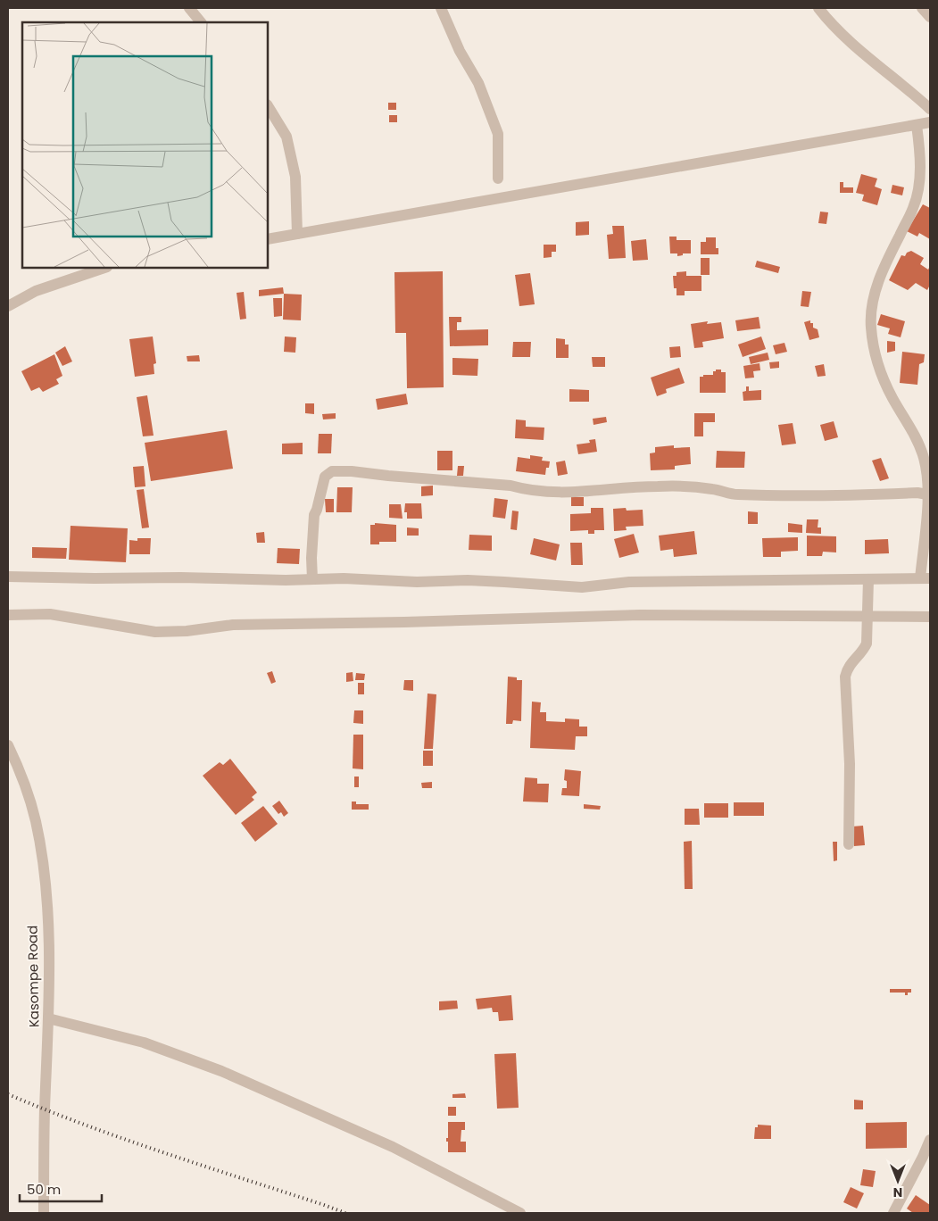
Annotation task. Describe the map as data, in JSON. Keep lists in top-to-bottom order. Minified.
{"streets":{"street":["Kasompe Road"]},"scale_bar":"50 m","north":"bottom"}
